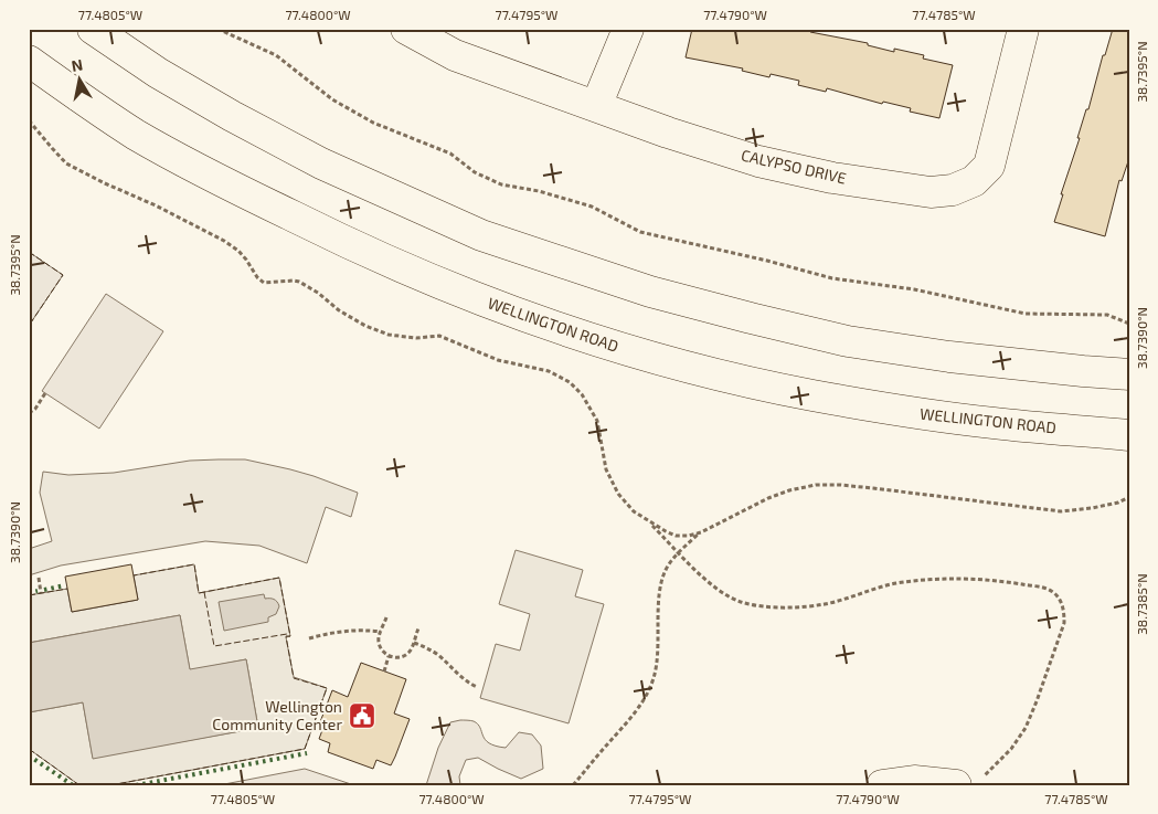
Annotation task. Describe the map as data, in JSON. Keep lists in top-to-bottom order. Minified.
{"streets":{"main road":["CALYPSO DRIVE","WELLINGTON ROAD"]},"places":{"public building":["Wellington Community Center"]},"north":"top","coordinates":["77.4805°W","77.4800°W","77.4795°W","77.4790°W","77.4785°W","38.7395°N","38.7390°N","38.7385°N"]}
